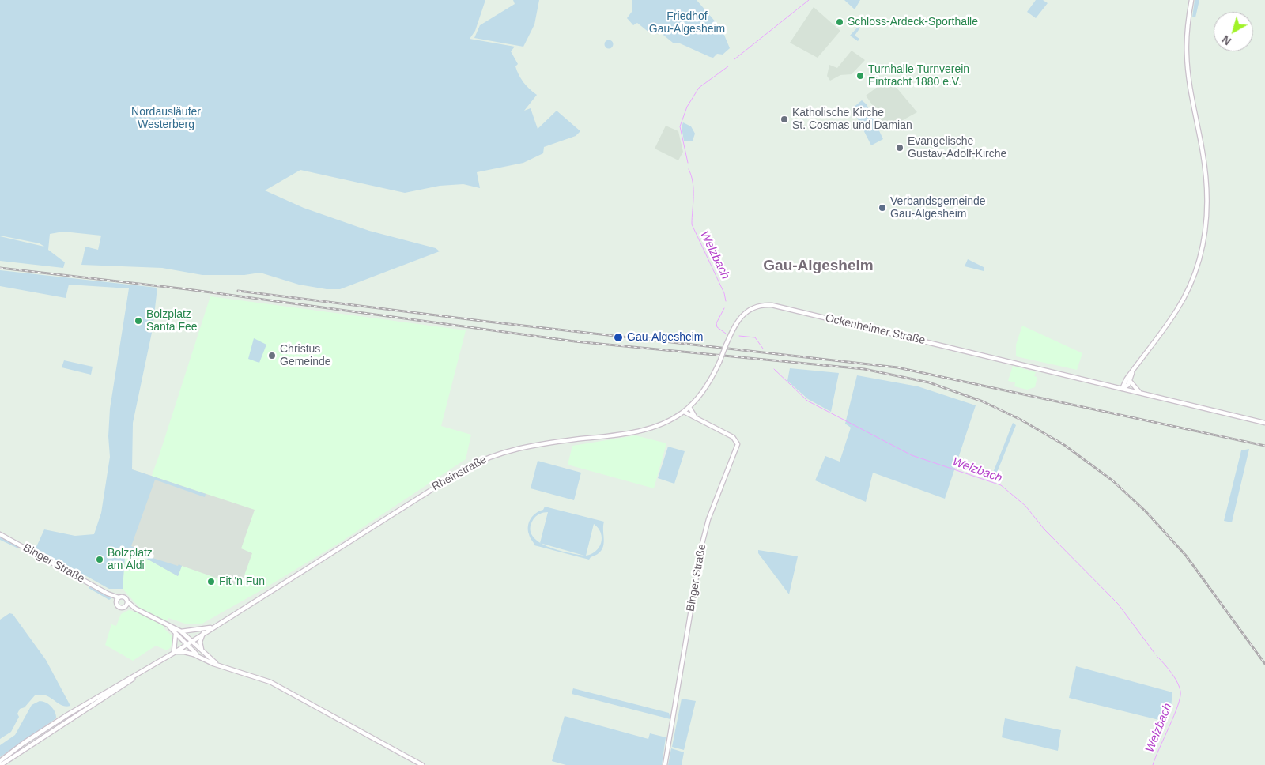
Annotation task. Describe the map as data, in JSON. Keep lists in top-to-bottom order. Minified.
{"streets":{"main road":["Ockenheimer Straße","Rheinstraße","Binger Straße"]},"crossings":[["Ockenheimer Straße","Rheinstraße"],["Rheinstraße","Binger Straße"]],"districts":["Gau-Algesheim"],"water":["Welzbach"],"parks":["Friedhof Gau-Algesheim","Nordausläufer Westerberg"],"places":["Schloss-Ardeck-Sporthalle","Turnhalle Turnverein Eintracht 1880 e.V.","Katholische Kirche St. Cosmas und Damian","Evangelische Gustav-Adolf-Kirche","Verbandsgemeinde Gau-Algesheim","Bolzplatz Santa Fee","Gau-Algesheim","Christus Gemeinde","Bolzplatz am Aldi","Fit 'n Fun"],"north":"bottom left"}
